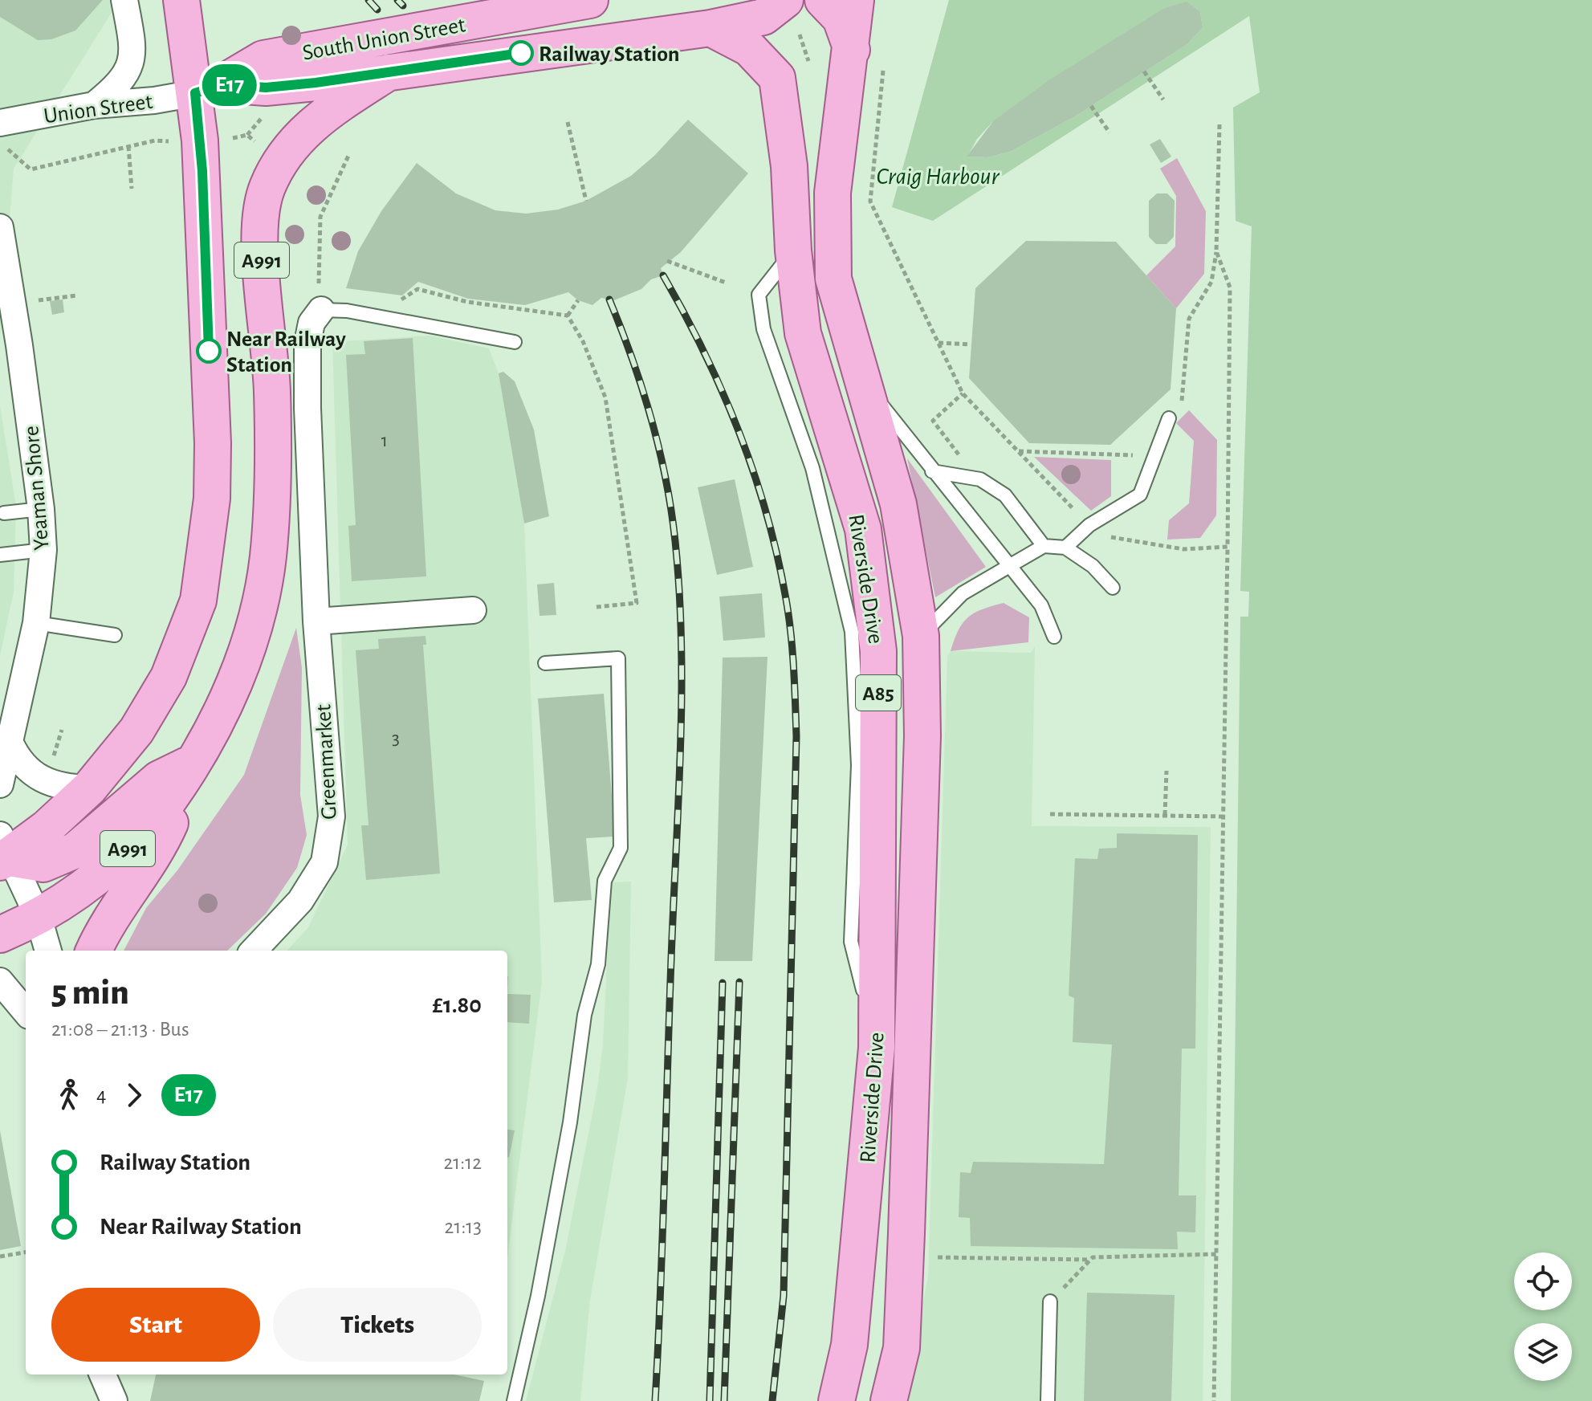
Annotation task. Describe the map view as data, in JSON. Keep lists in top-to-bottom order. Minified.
{"streets":{"main road":["South Union Street","A991","Riverside Drive","A85"],"street":["Union Street","Yeaman Shore","Greenmarket"]},"crossings":[["South Union Street","Union Street"],["South Union Street","A991"],["South Union Street","Riverside Drive"],["Union Street","A991"]],"water":["Craig Harbour"],"places":["Railway Station","Near Railway Station"],"lines":["bus line E17"],"house_numbers":["1","3"],"page":{"on_map":"E17","heading":["5 min","21:08 – 21:13 · Bus","£1.80"],"legs":["4","E17"],"list":[{"name":"Railway Station","value":"21:12"},{"name":"Near Railway Station","value":"21:13"}],"buttons":["Start","Tickets"]}}
